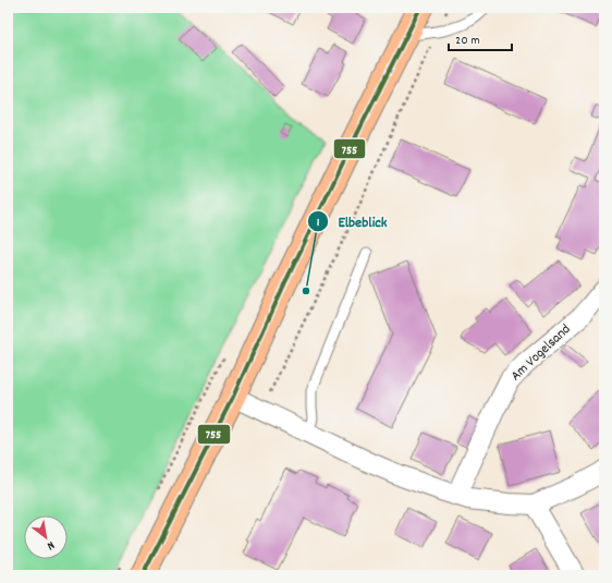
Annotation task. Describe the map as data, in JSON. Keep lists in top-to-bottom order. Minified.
{"streets":{"street":["Am Vogelsand"]},"places":["Elbeblick"],"lines":["transit line 755"],"scale_bar":"20 m","north":"bottom right"}
